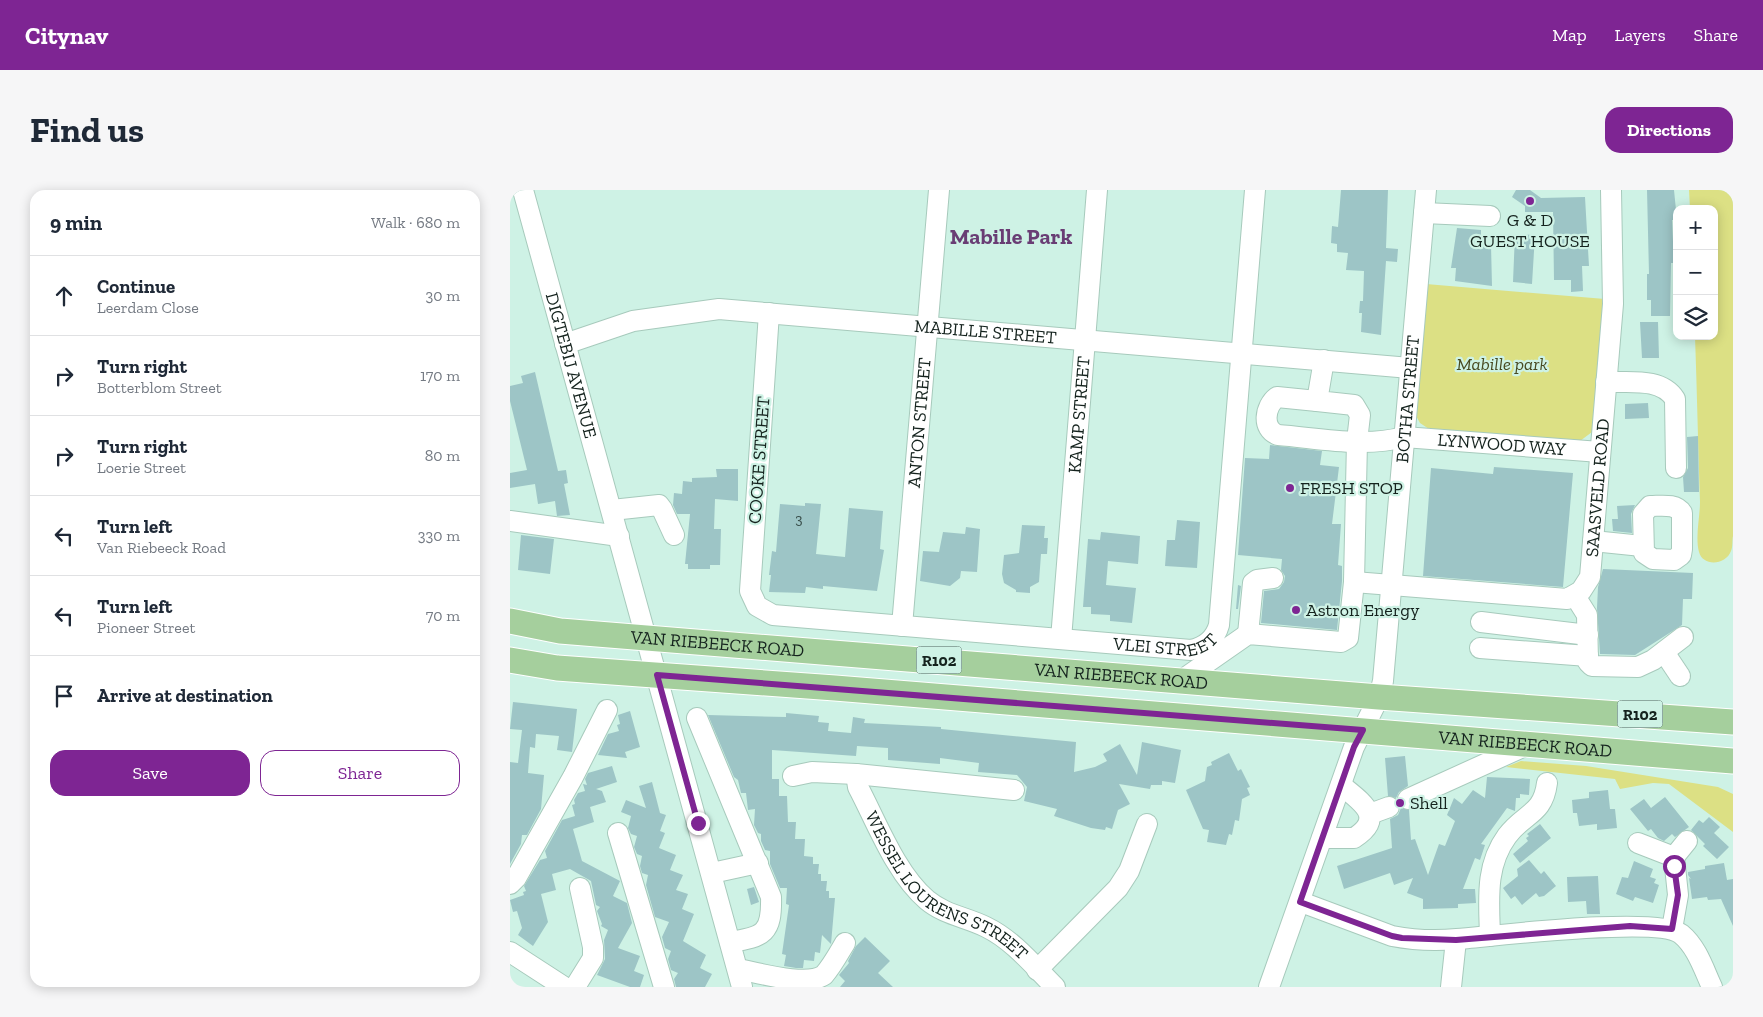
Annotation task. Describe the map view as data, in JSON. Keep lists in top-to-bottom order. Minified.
{"streets":{"main road":["VAN RIEBEECK ROAD","R102"],"street":["MABILLE STREET","DIGTEBIJ AVENUE","BOTHA STREET","KAMP STREET","ANTON STREET","LYNWOOD WAY","COOKE STREET","SAASVELD ROAD","VLEI STREET","WESSEL LOURENS STREET"]},"crossings":[["MABILLE STREET","DIGTEBIJ AVENUE"],["MABILLE STREET","BOTHA STREET"],["MABILLE STREET","KAMP STREET"],["MABILLE STREET","ANTON STREET"],["MABILLE STREET","COOKE STREET"],["MABILLE STREET","VLEI STREET"],["DIGTEBIJ AVENUE","VAN RIEBEECK ROAD"],["BOTHA STREET","LYNWOOD WAY"],["BOTHA STREET","VAN RIEBEECK ROAD"],["KAMP STREET","VLEI STREET"],["ANTON STREET","VLEI STREET"],["LYNWOOD WAY","SAASVELD ROAD"],["COOKE STREET","VLEI STREET"]],"districts":["Mabille Park"],"parks":["Mabille park"],"places":["G & D GUEST HOUSE","FRESH STOP","Astron Energy","Shell"],"house_numbers":["3"],"page":{"header":"Citynav","nav":["Map","Layers","Share"],"buttons":["Directions",["Save","Share"]],"title":"Find us","heading":["9 min","Walk · 680 m"],"map_buttons":["+","−"],"list":[["Continue","Leerdam Close","30 m"],["Turn right","Botterblom Street","170 m"],["Turn right","Loerie Street","80 m"],["Turn left","Van Riebeeck Road","330 m"],["Turn left","Pioneer Street","70 m"],"Arrive at destination"]}}
